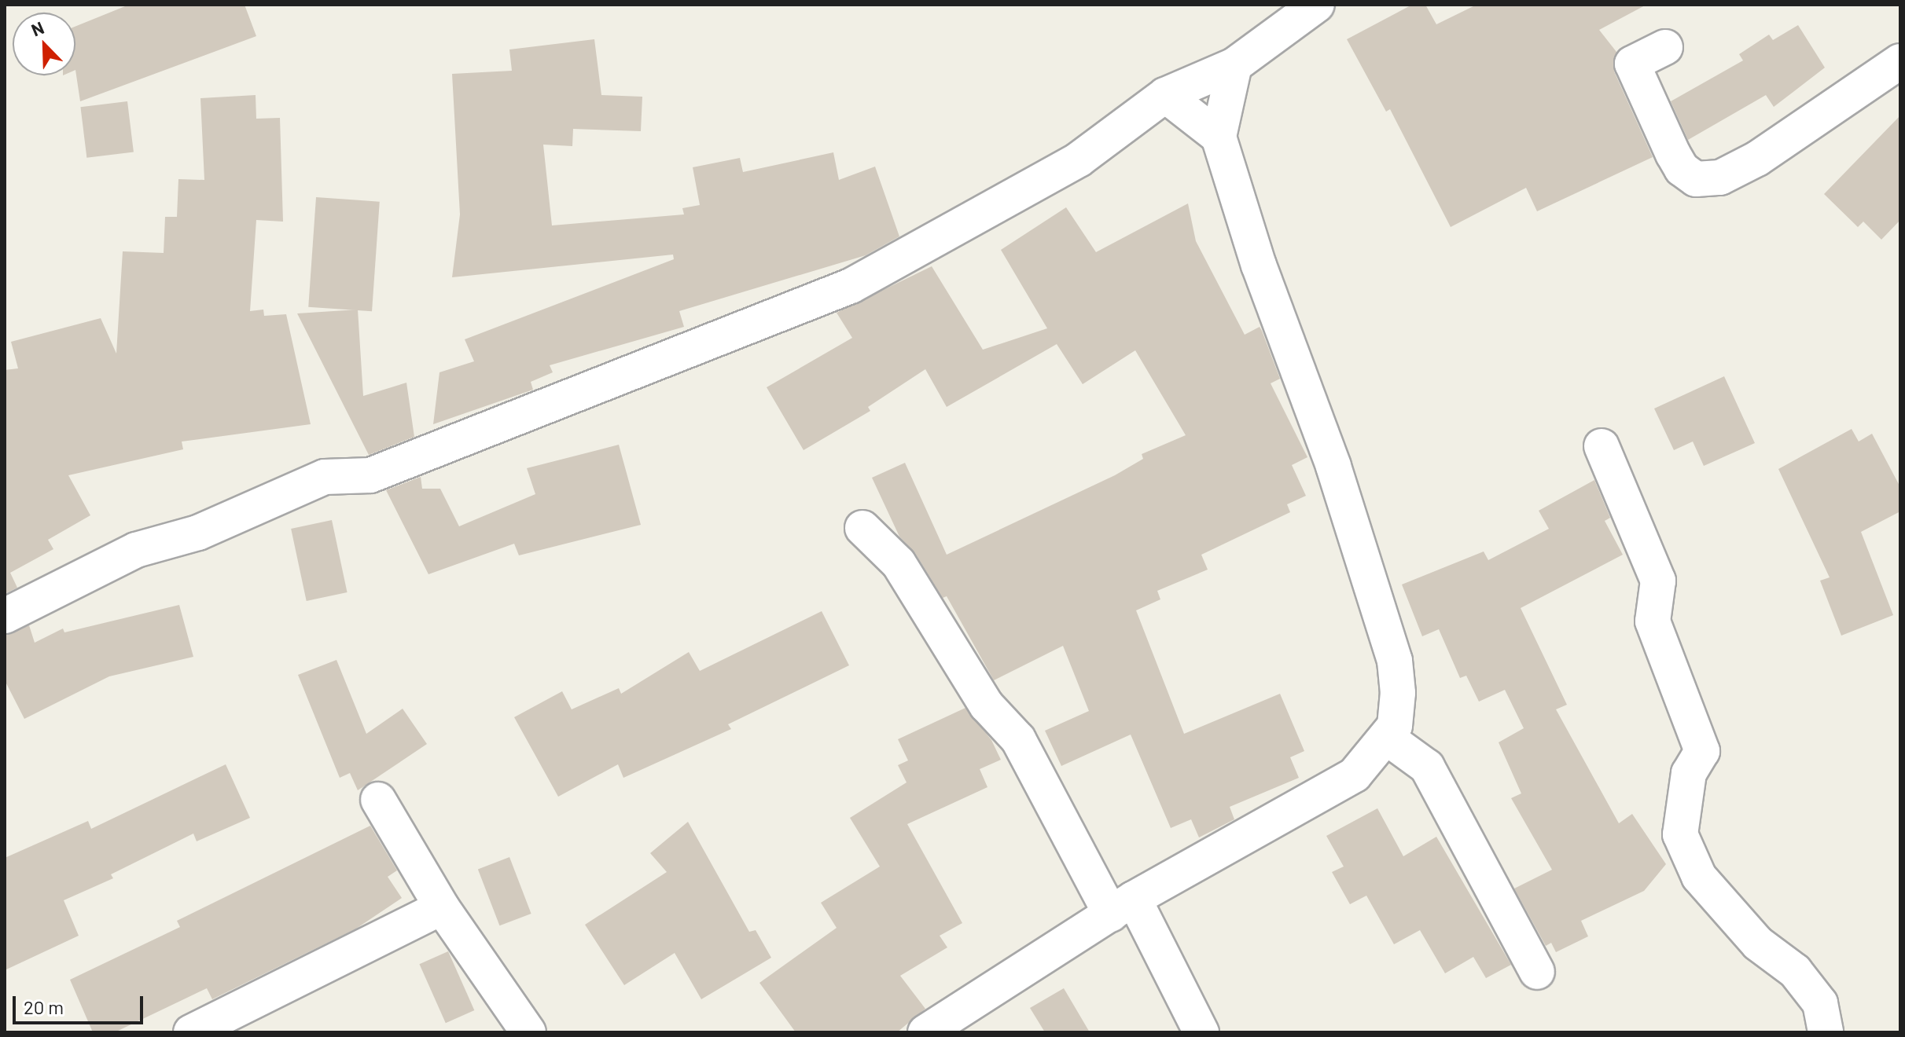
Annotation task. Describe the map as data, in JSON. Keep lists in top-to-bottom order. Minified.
{"scale_bar":"20 m","north":"top left"}
